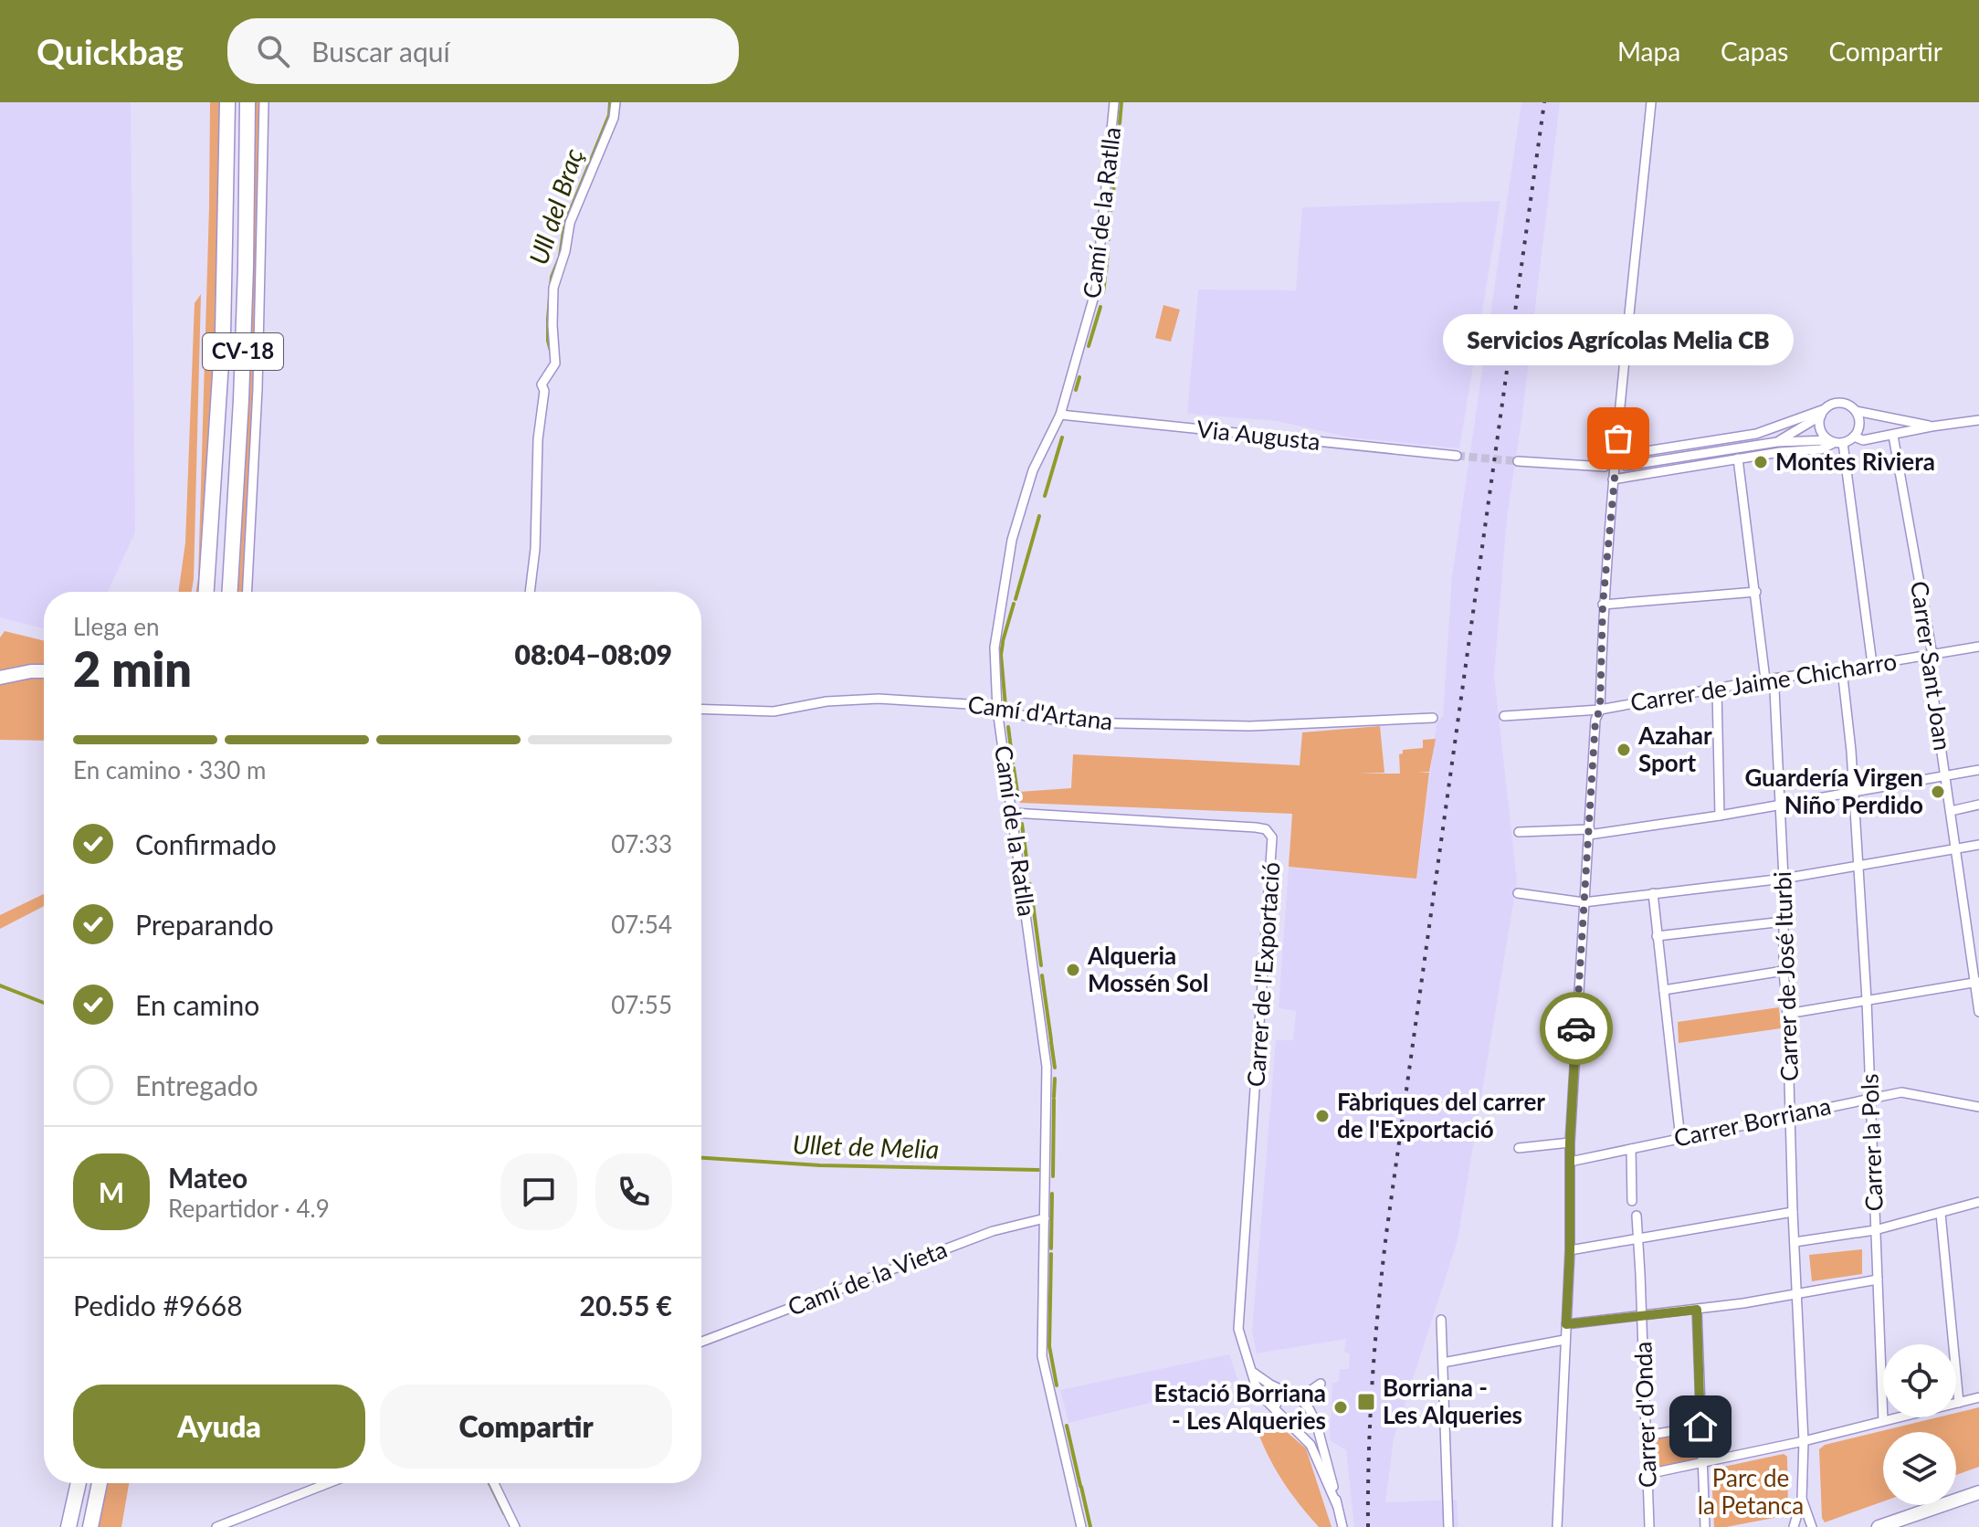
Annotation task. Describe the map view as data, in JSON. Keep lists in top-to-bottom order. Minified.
{"streets":{"main road":["CV-18"],"street":["Camí de la Ratlla","Via Augusta","Carrer Sant Joan","Carrer de Jaime Chicharro","Camí d'Artana","Carrer de l'Exportació","Carrer de José Iturbi","Carrer Borriana","Carrer la Pols","Camí de la Vieta","Carrer d'Onda"]},"crossings":[["Camí de la Ratlla","Via Augusta"],["Camí de la Ratlla","Camí d'Artana"],["Camí de la Ratlla","Carrer de l'Exportació"],["Camí de la Ratlla","Camí de la Vieta"],["Carrer Sant Joan","Carrer de Jaime Chicharro"],["Carrer de Jaime Chicharro","Carrer de José Iturbi"],["Carrer de Jaime Chicharro","Carrer la Pols"],["Carrer de José Iturbi","Carrer Borriana"],["Carrer Borriana","Carrer la Pols"]],"water":["Ull del Braç","Ullet de Melia"],"parks":["Parc de la Petanca"],"places":{"other":["Servicios Agrícolas Melia CB","Montes Riviera","Azahar Sport","Guardería Virgen Niño Perdido","Alqueria Mossén Sol","Fàbriques del carrer de l'Exportació","Estació Borriana - Les Alqueries"],"transit":["Borriana - Les Alqueries"]},"page":{"header":"Quickbag","search":"Buscar aquí","nav":["Mapa","Capas","Compartir"],"bubble":"Servicios Agrícolas Melia CB","heading":["2 min","Llega en","08:04–08:09"],"panel":["Mateo","Repartidor · 4.9","Pedido #9668","20.55 €"],"bar":"En camino · 330 m","list":[["Confirmado","07:33"],["Preparando","07:54"],["En camino","07:55"],"Entregado"],"round":"M","buttons":["Ayuda","Compartir"]}}
